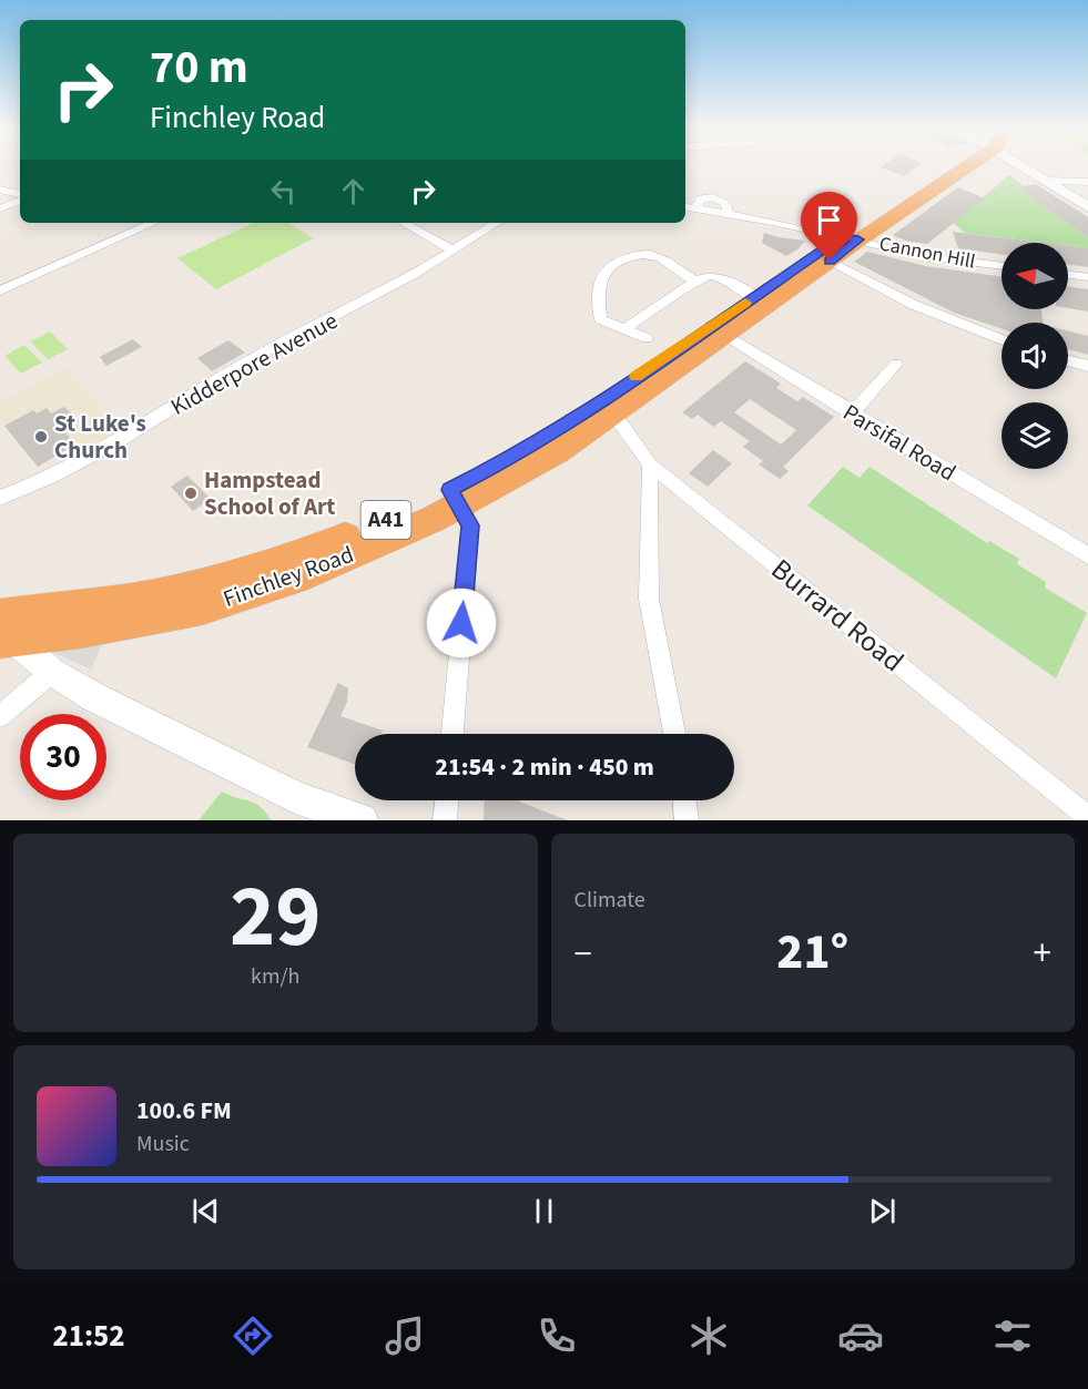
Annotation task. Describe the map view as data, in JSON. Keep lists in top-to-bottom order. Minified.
{"streets":{"highway":["A41","Finchley Road"],"street":["Cannon Hill","Kidderpore Avenue","Parsifal Road","Burrard Road"]},"crossings":[["Cannon Hill","Finchley Road"],["Parsifal Road","Finchley Road"],["Finchley Road","Burrard Road"]],"places":["St Luke's Church","Hampstead School of Art"],"north":"left","page":{"turn":["70 m","Finchley Road"],"limit":"30","trip":"21:54 · 2 min · 450 m","tile":[["29","km/h"],"Climate"],"heat":["−","21°","+"],"song":["100.6 FM","Music"],"tabs":"21:52"}}
